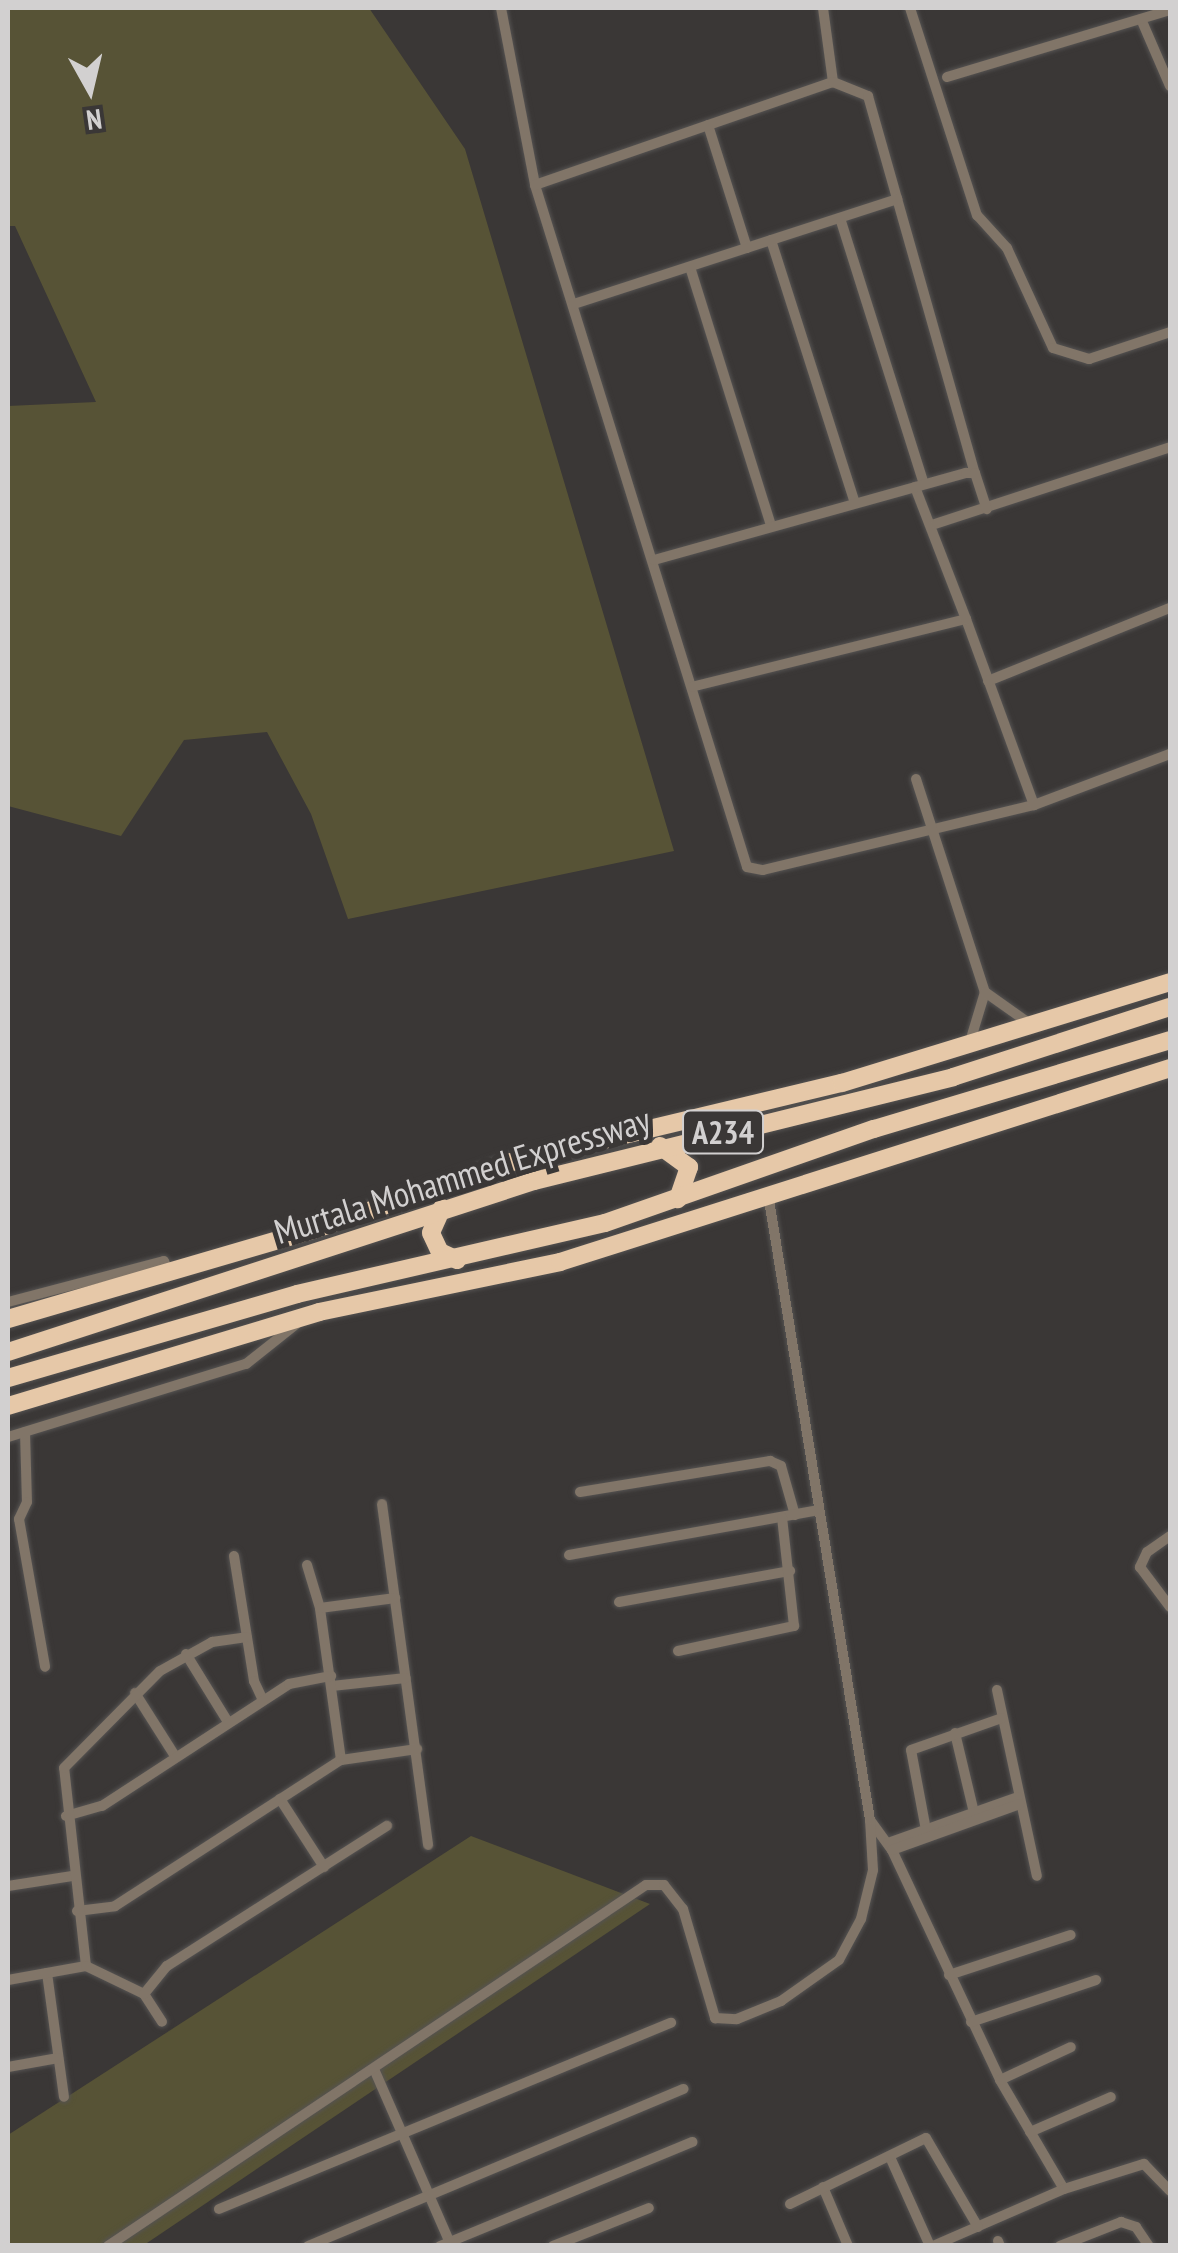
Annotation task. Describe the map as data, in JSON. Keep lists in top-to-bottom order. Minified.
{"streets":{"highway":["A234","Murtala Mohammed Expressway"]},"north":"bottom"}
